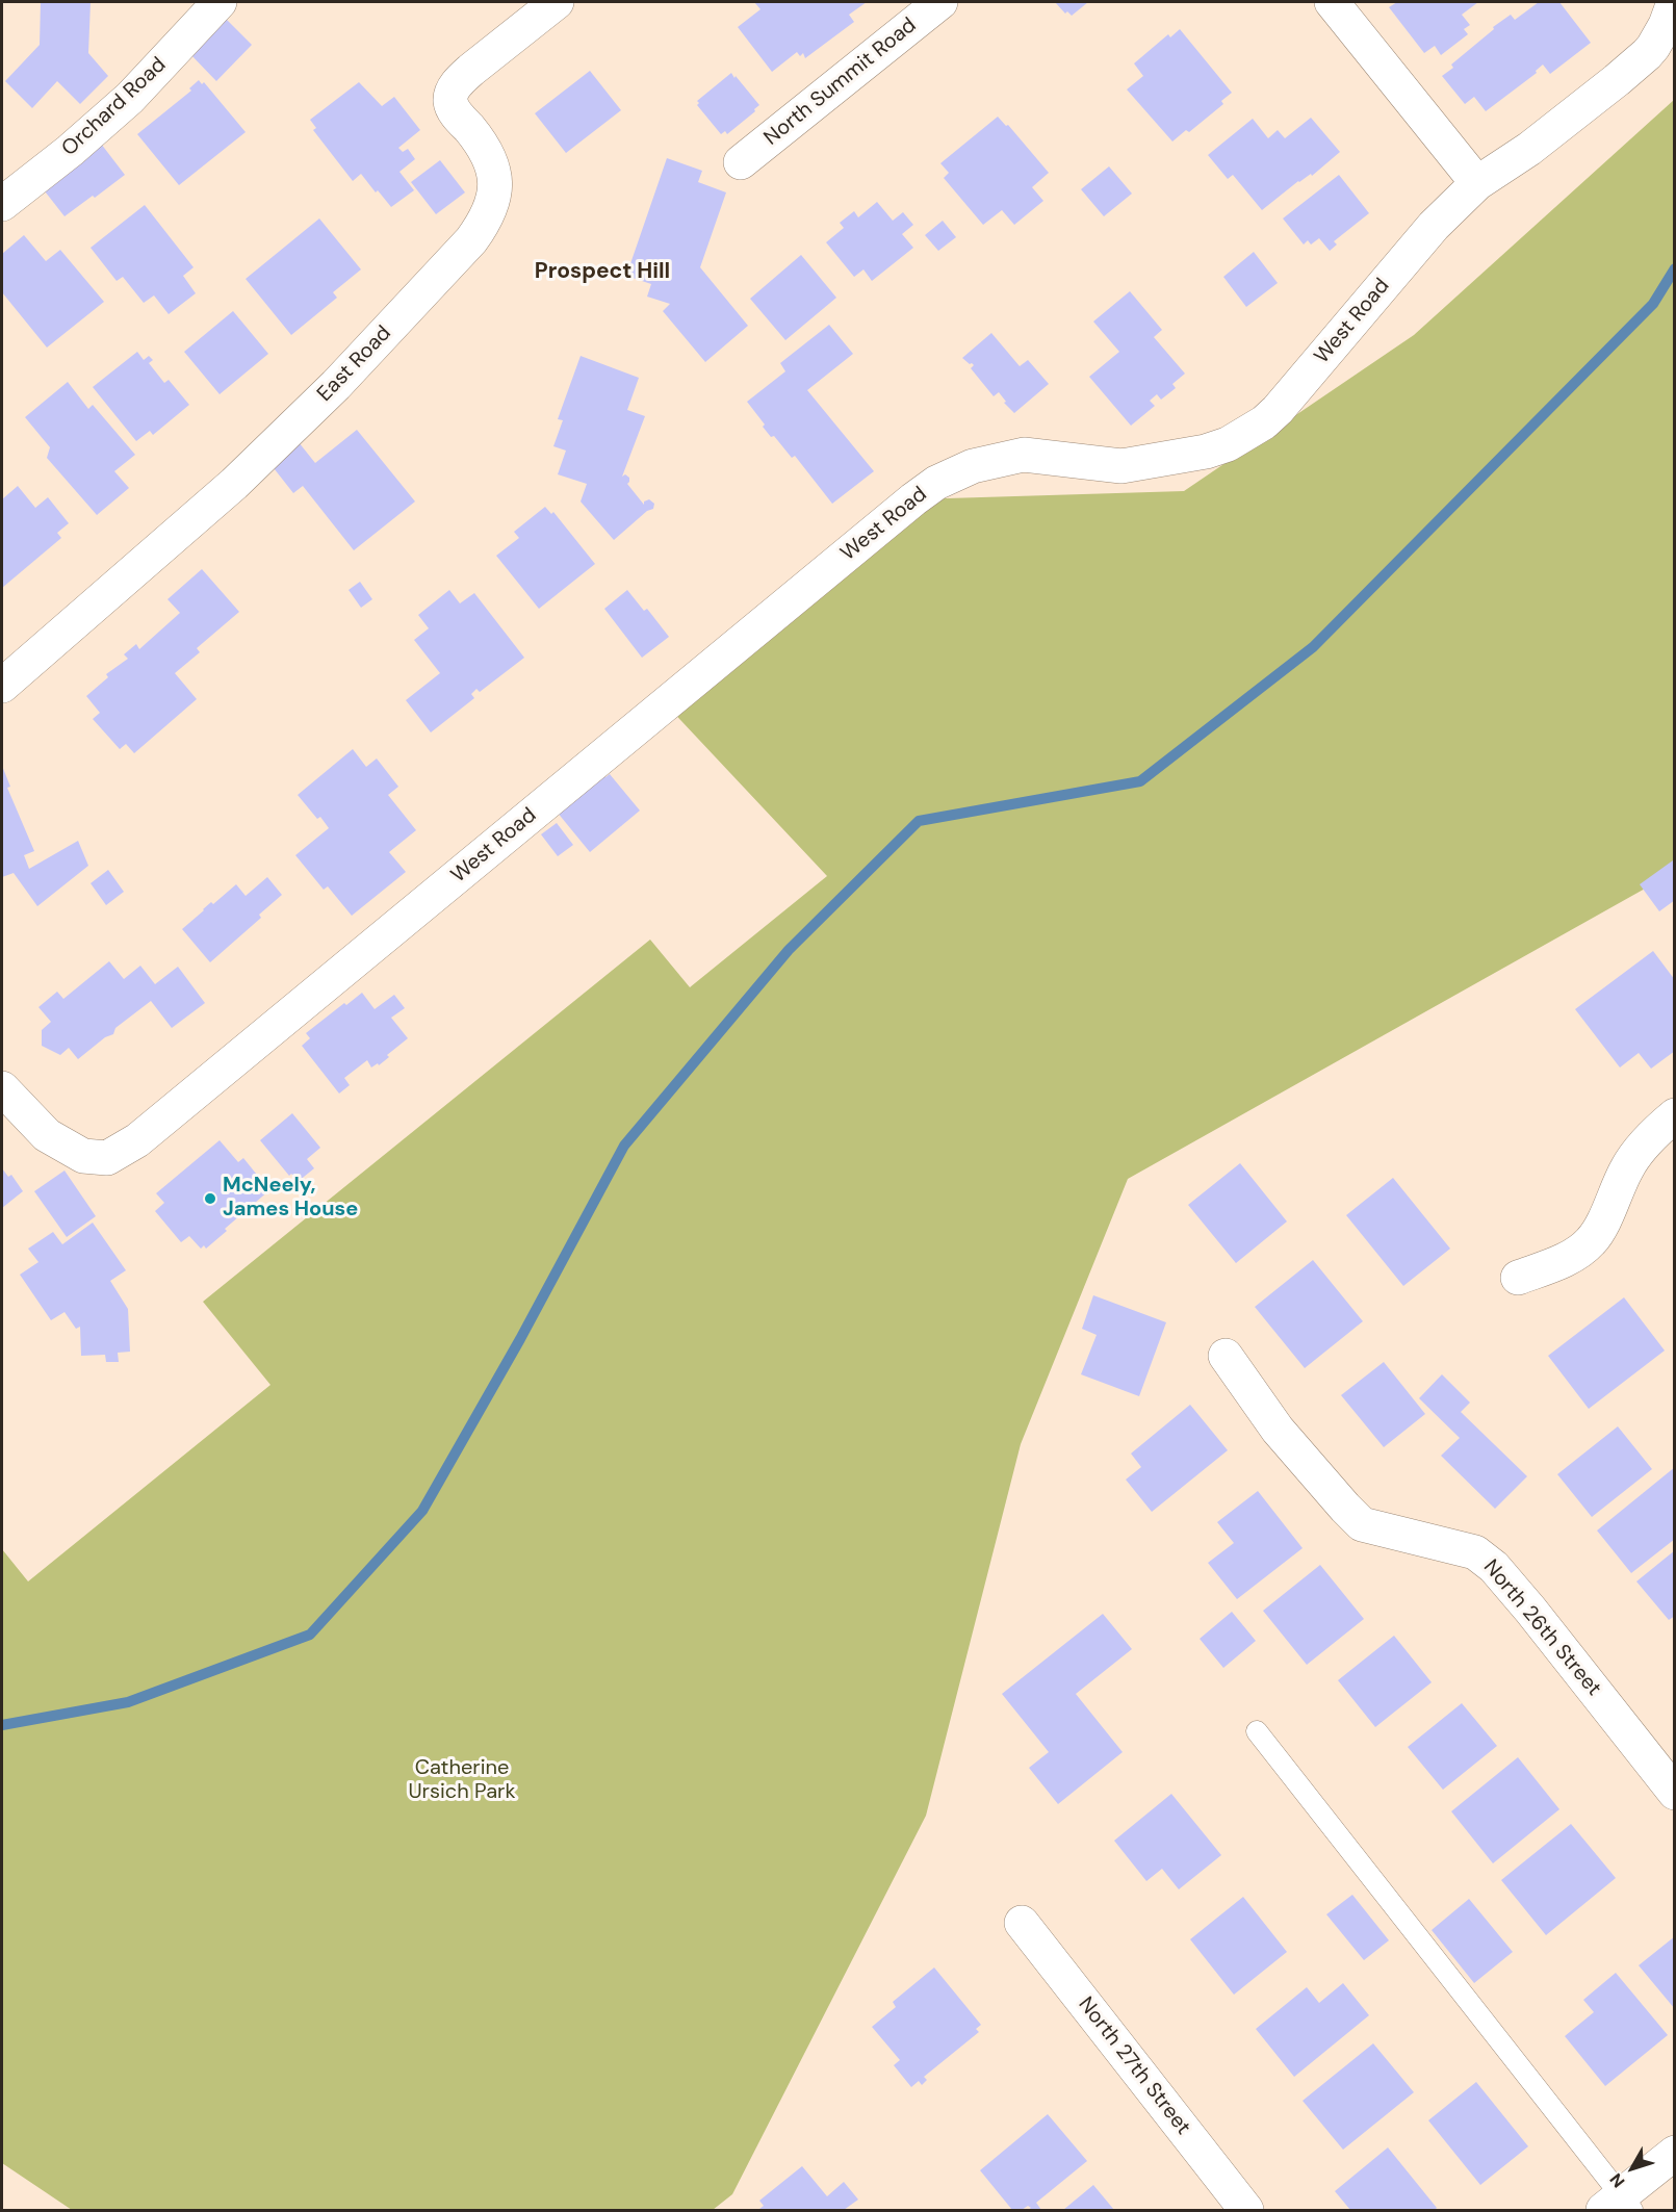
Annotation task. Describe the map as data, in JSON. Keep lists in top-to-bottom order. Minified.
{"streets":{"street":["North Summit Road","Orchard Road","West Road","East Road","North 26th Street","North 27th Street"]},"districts":["Prospect Hill"],"parks":["Catherine Ursich Park"],"places":["McNeely, James House"],"north":"bottom left"}
